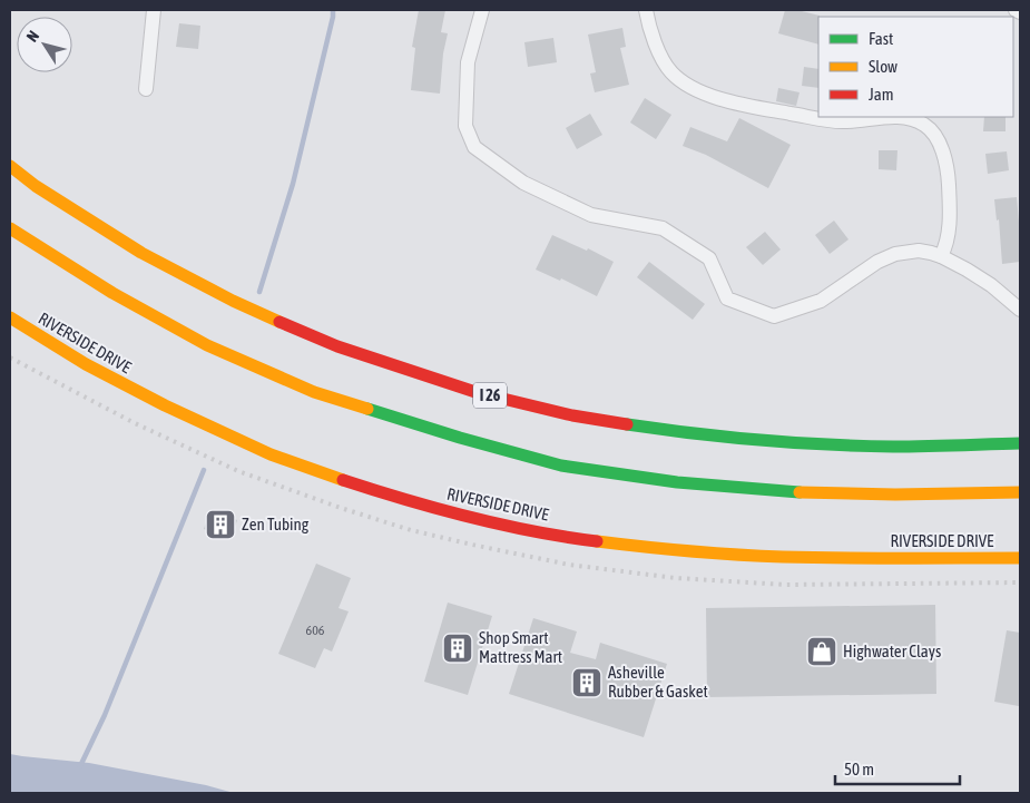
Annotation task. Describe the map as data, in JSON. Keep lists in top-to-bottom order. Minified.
{"streets":{"main road":["RIVERSIDE DRIVE","I 26"]},"places":{"building":["Zen Tubing","Shop Smart Mattress Mart","Asheville Rubber & Gasket"],"shop":["Highwater Clays"]},"house_numbers":["606"],"legend":["Fast","Slow","Jam"],"scale_bar":"50 m","north":"top left"}
